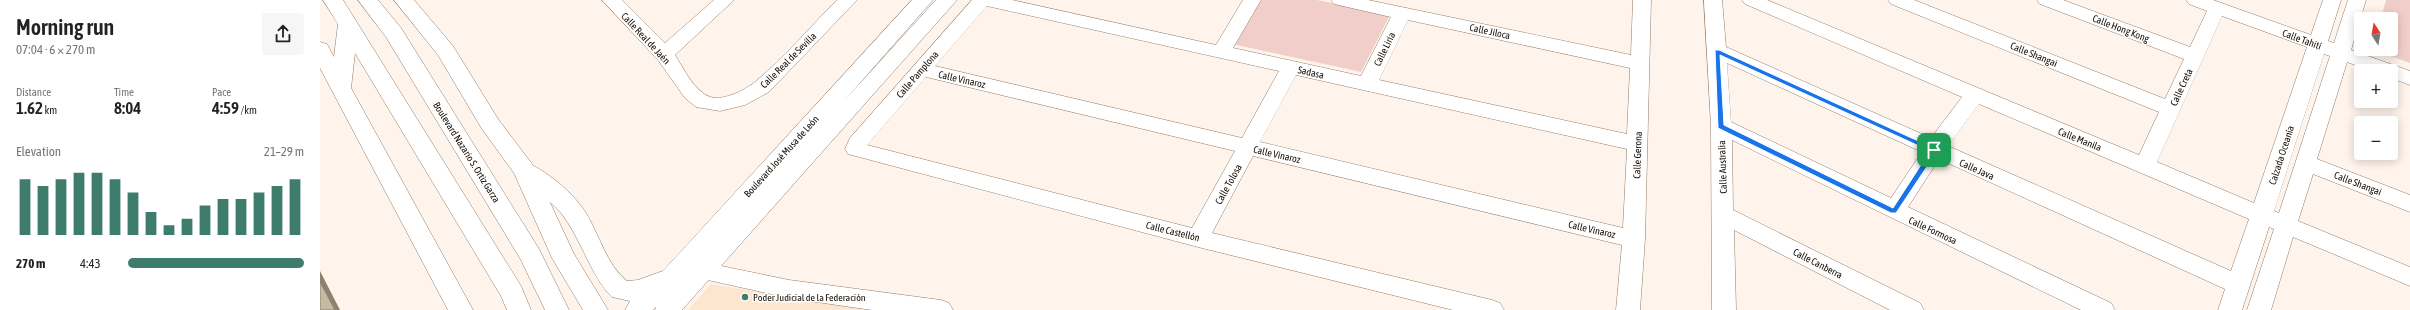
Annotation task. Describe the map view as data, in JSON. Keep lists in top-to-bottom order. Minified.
{"streets":{"main road":["Boulevard Nazario S. Ortiz Garza","Boulevard José Musa de León"],"street":["Calle Hong Kong","Calle Jiloca","Calle Real de Jaén","Calle Tahití","Calle Liria","Calle Shangai","Calle Real de Sevilla","Sadasa","Calle Pamplona","Calle Vinaroz","Calle Creta","Calle Manila","Calle Gerona","Calzada Oceanía","Calle Australia","Calle Java","Calle Tolosa","Calle Formosa","Calle Castellón","Calle Canberra"]},"crossings":[["Calle Hong Kong","Calle Creta"],["Calle Jiloca","Calle Liria"],["Calle Jiloca","Calle Gerona"],["Calle Real de Jaén","Calle Real de Sevilla"],["Calle Tahití","Calle Creta"],["Calle Tahití","Calzada Oceanía"],["Calle Liria","Sadasa"],["Calle Shangai","Calle Creta"],["Sadasa","Calle Gerona"],["Sadasa","Calle Tolosa"],["Calle Pamplona","Calle Vinaroz"],["Calle Pamplona","Calle Castellón"],["Calle Vinaroz","Calle Gerona"],["Calle Vinaroz","Calle Tolosa"],["Calle Creta","Calle Manila"],["Calle Manila","Calzada Oceanía"],["Calzada Oceanía","Calle Java"],["Calle Australia","Calle Java"],["Calle Australia","Calle Formosa"],["Calle Australia","Calle Canberra"],["Calle Tolosa","Calle Castellón"]],"places":["Poder Judicial de la Federación"],"north":"top","page":{"heading":["Morning run","07:04 · 6 × 270 m"],"map_buttons":["+","−"],"stats":[["Distance","1.62 km"],["Time","8:04"],["Pace","4:59 /km"]],"chart":["Elevation","21–29 m"],"list":[{"name":"270 m","note":"4:43"}]}}
